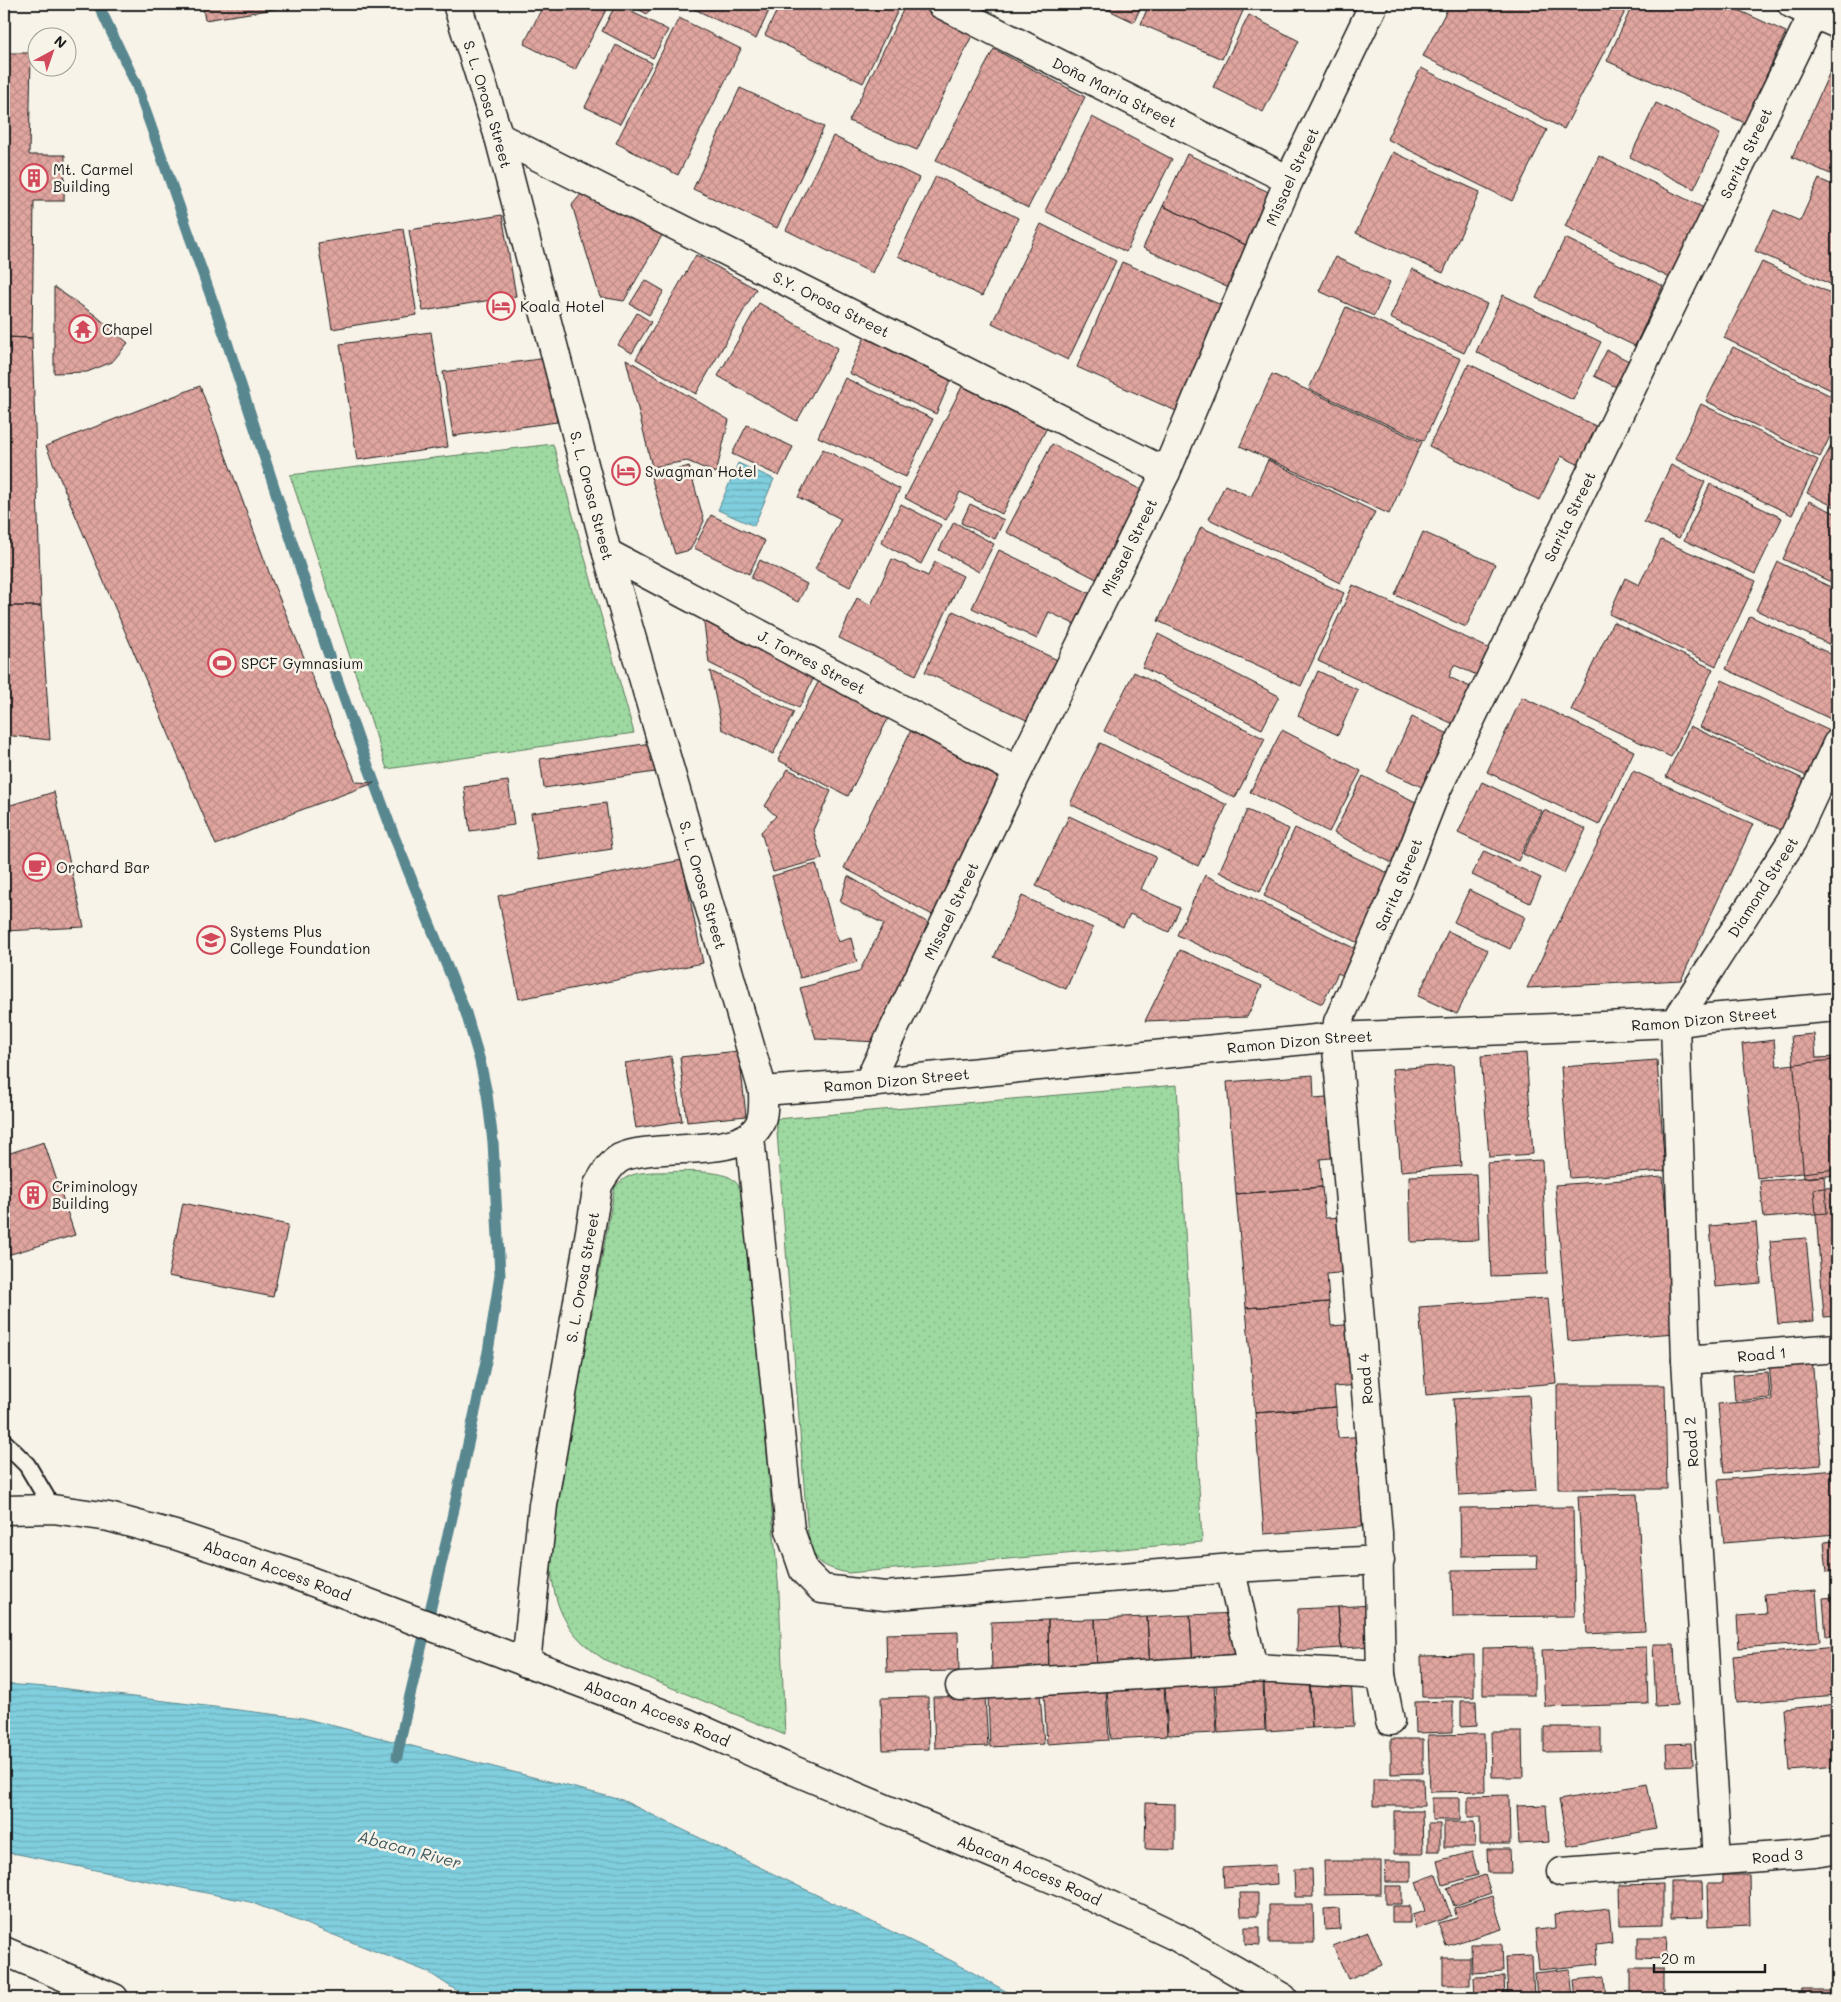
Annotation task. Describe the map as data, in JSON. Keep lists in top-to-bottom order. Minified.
{"streets":{"street":["Doña Maria Street","S. L. Orosa Street","Sarita Street","Missael Street","S.Y. Orosa Street","J. Torres Street","Diamond Street","Ramon Dizon Street","Road 1","Road 4","Road 2","Abacan Access Road","Road 3"]},"crossings":[["Doña Maria Street","Missael Street"],["S. L. Orosa Street","S.Y. Orosa Street"],["S. L. Orosa Street","J. Torres Street"],["S. L. Orosa Street","Ramon Dizon Street"],["S. L. Orosa Street","Abacan Access Road"],["Sarita Street","Ramon Dizon Street"],["Sarita Street","Road 4"],["Missael Street","S.Y. Orosa Street"],["Missael Street","J. Torres Street"],["Missael Street","Ramon Dizon Street"],["Diamond Street","Ramon Dizon Street"],["Diamond Street","Road 2"],["Ramon Dizon Street","Road 4"],["Ramon Dizon Street","Road 2"],["Road 1","Road 2"],["Road 2","Road 3"]],"water":["Abacan River"],"places":{"building":["Mt. Carmel Building","Criminology Building"],"hotel":["Koala Hotel","Swagman Hotel"],"temple":["Chapel"],"sports":["SPCF Gymnasium"],"cafe":["Orchard Bar"],"school or university":["Systems Plus College Foundation"]},"scale_bar":"20 m","north":"top right"}
